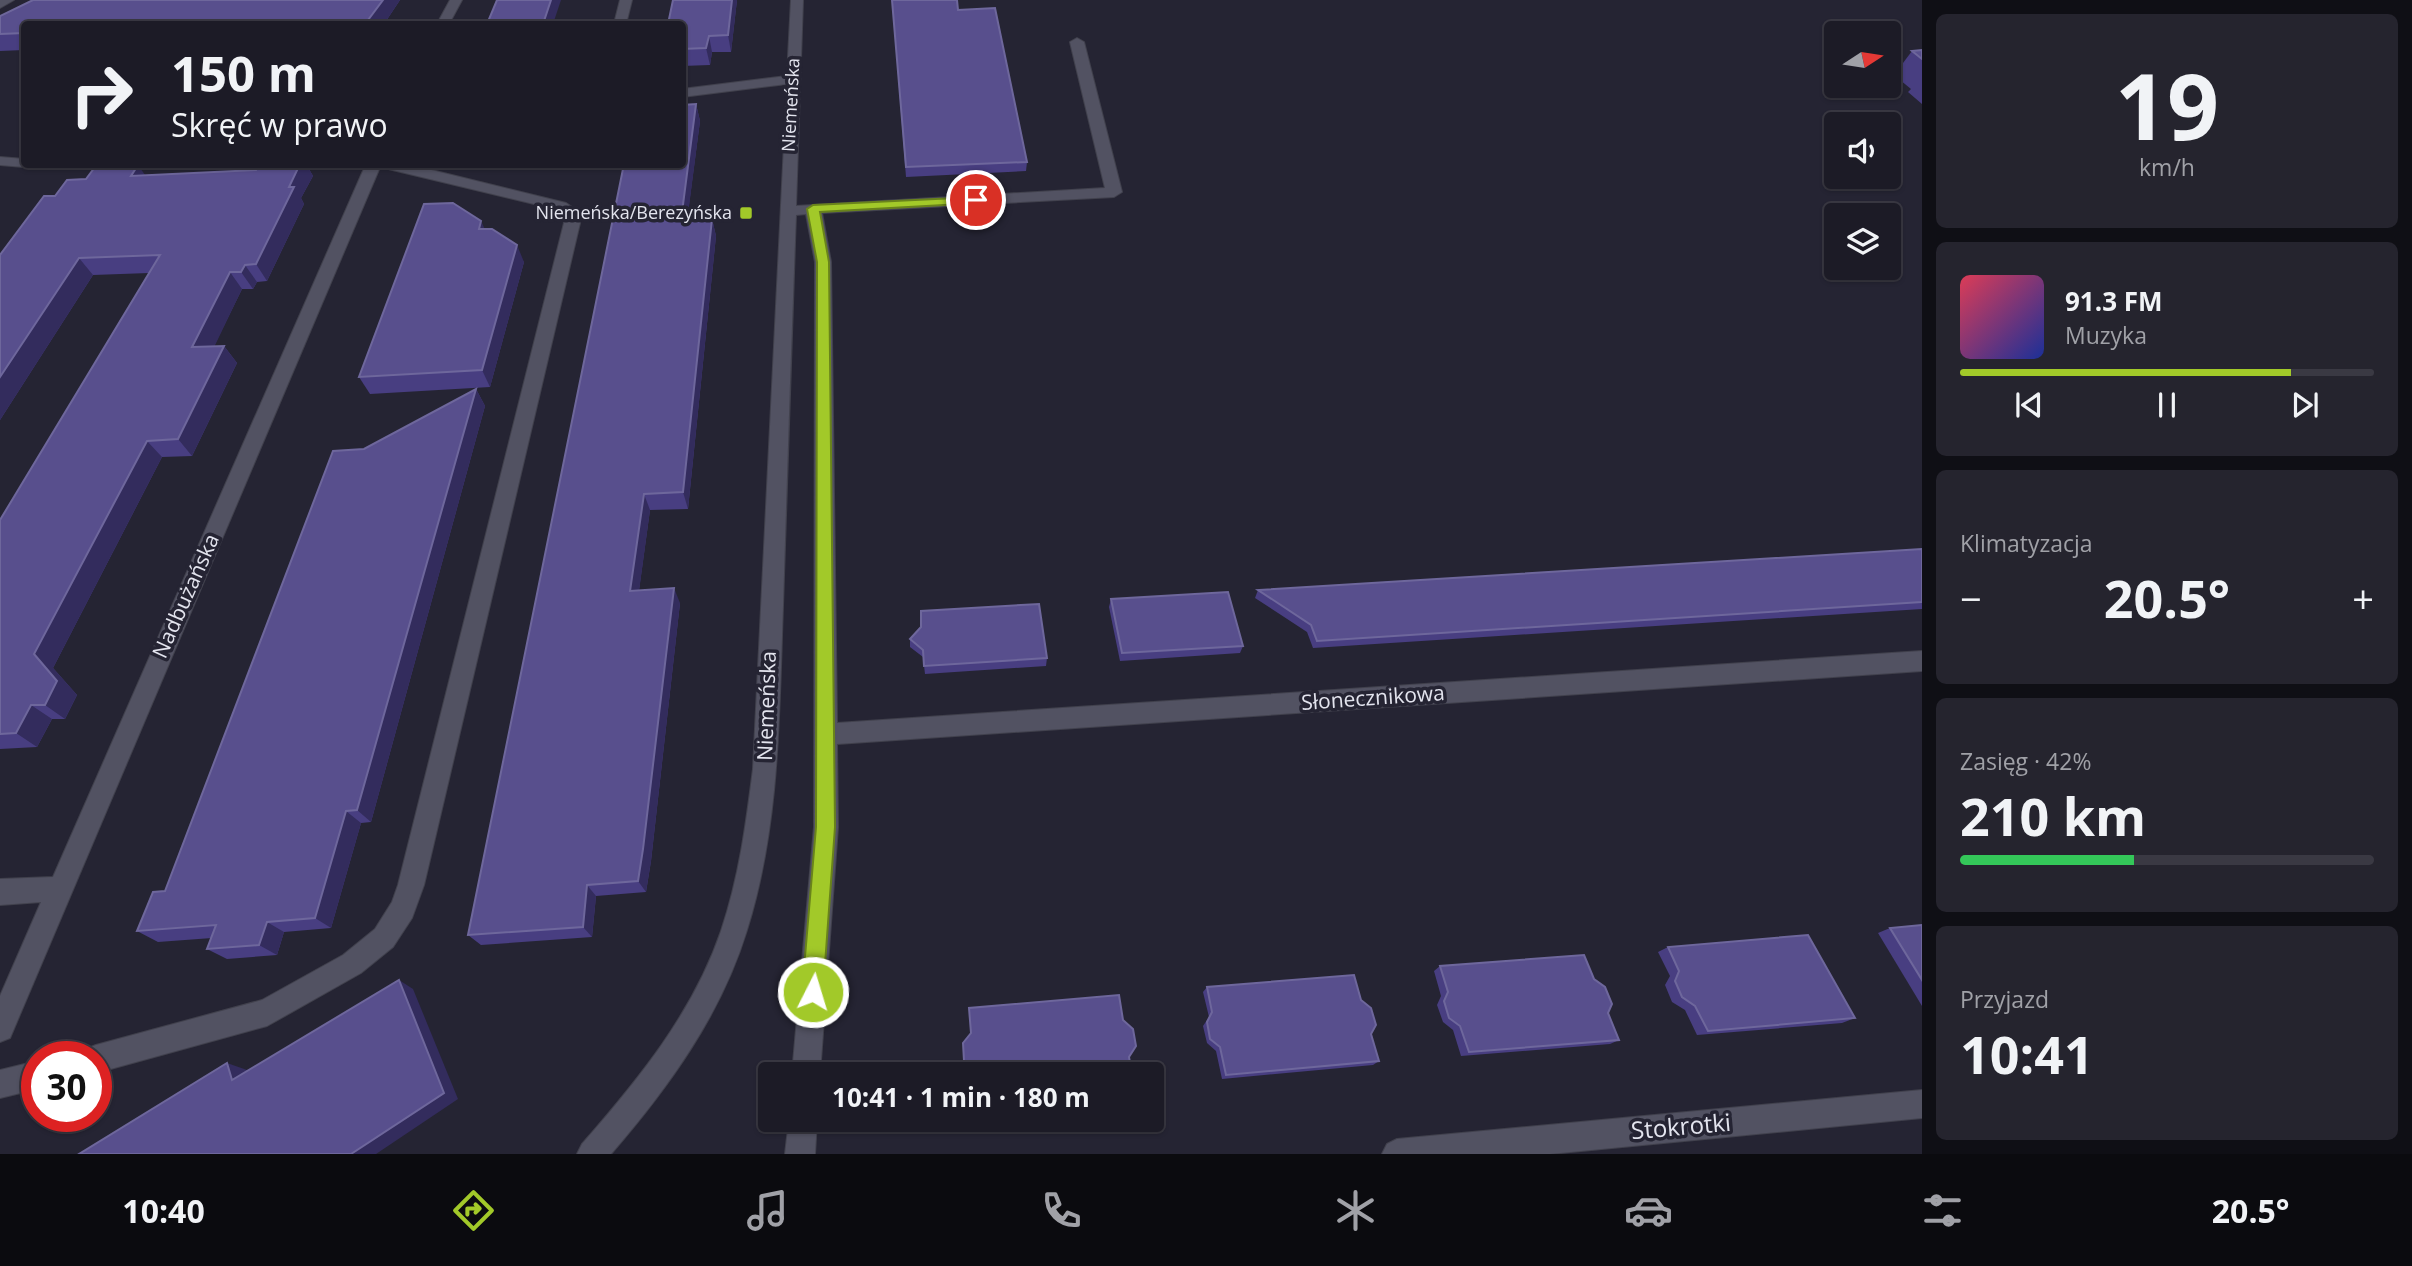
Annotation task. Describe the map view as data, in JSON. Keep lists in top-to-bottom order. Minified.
{"streets":{"street":["Niemeńska","Nadbużańska","Słonecznikowa","Stokrotki"]},"places":{"transit":["Niemeńska/Berezyńska"]},"north":"right","page":{"tile":[["19","km/h"],"Klimatyzacja",["Zasięg · 42%","210 km"],["Przyjazd","10:41"]],"turn":["150 m","Skręć w prawo"],"song":["91.3 FM","Muzyka"],"heat":["−","20.5°","+"],"limit":"30","trip":"10:41 · 1 min · 180 m","tabs":["10:40","20.5°"]}}
